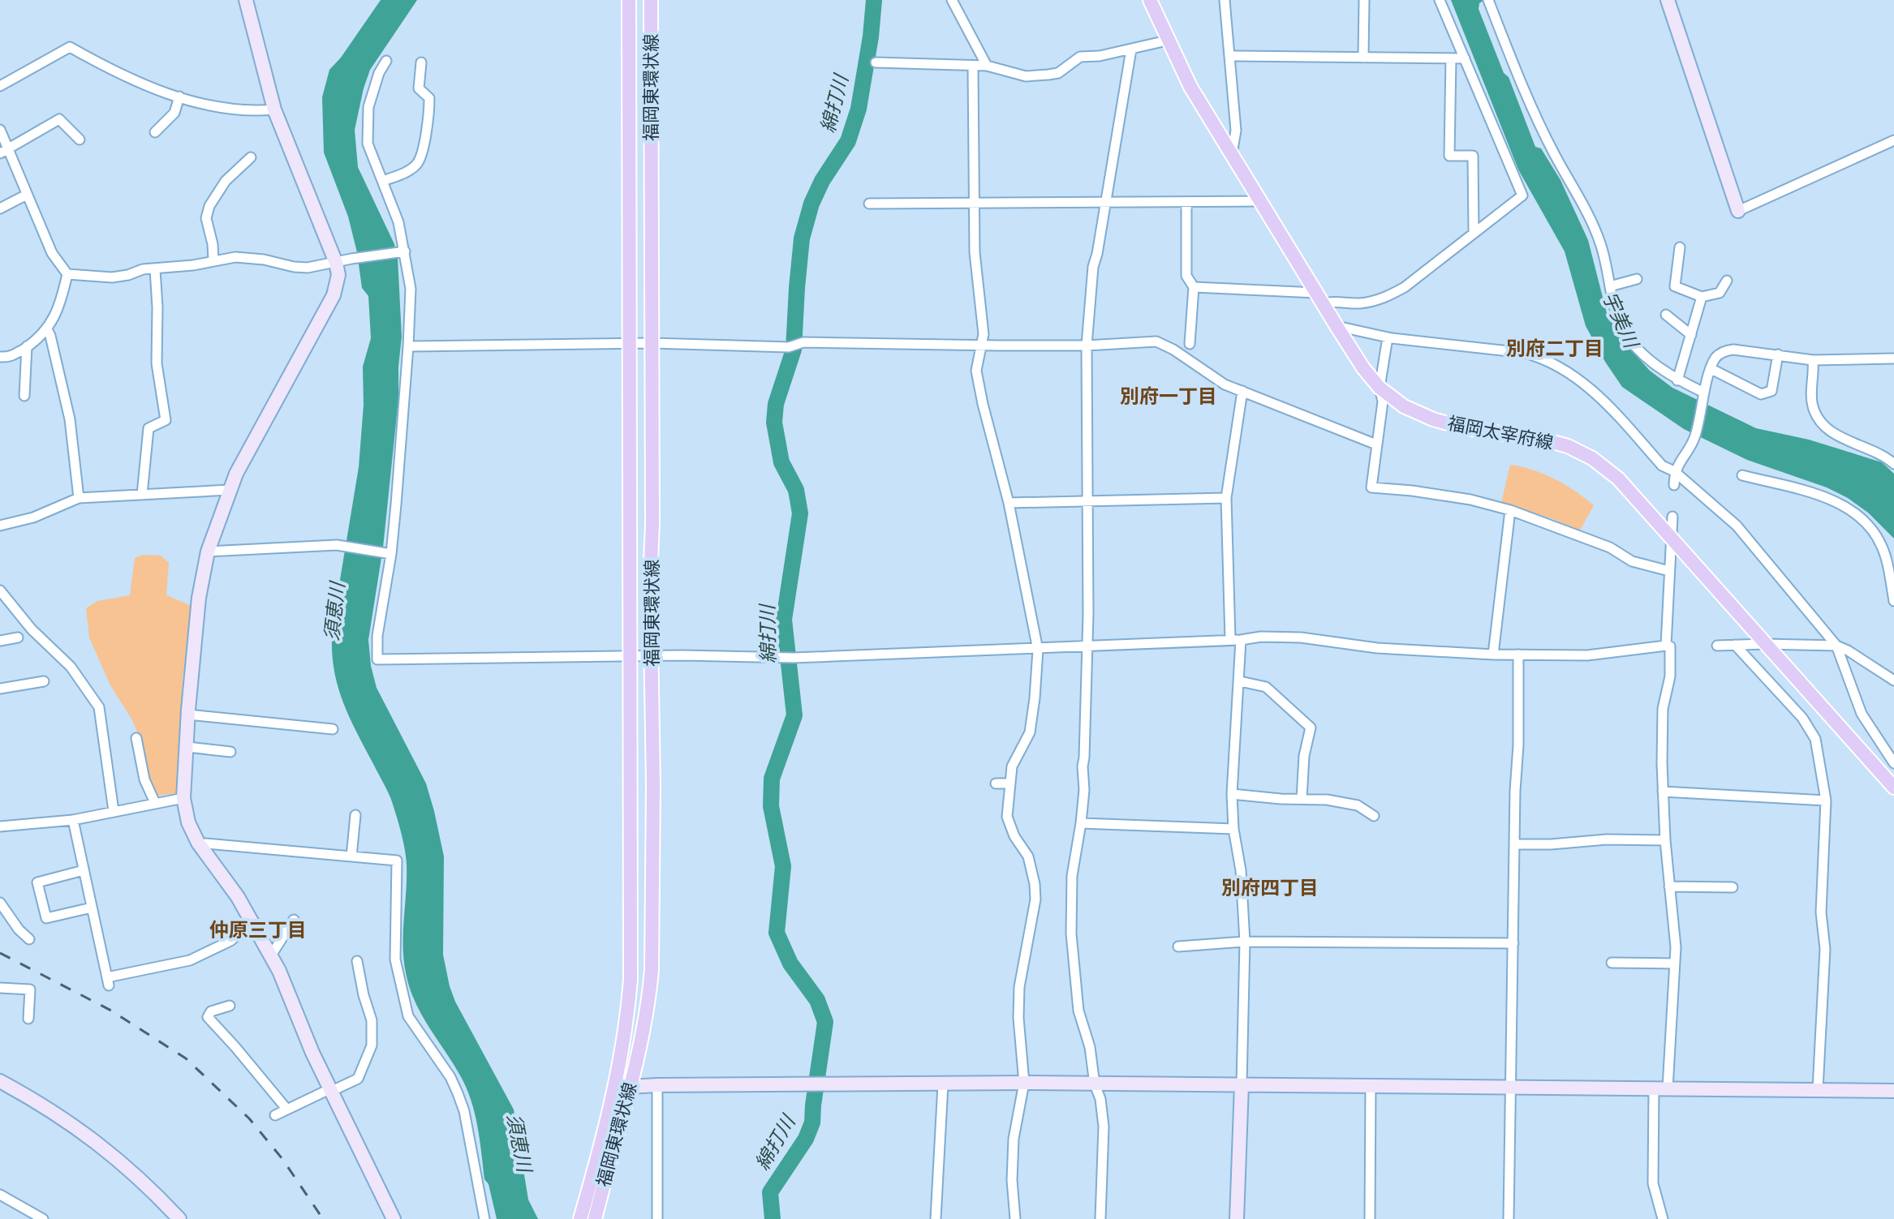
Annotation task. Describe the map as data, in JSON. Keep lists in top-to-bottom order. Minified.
{"streets":{"main road":["福岡東環状線","福岡太宰府線"]},"districts":["別府二丁目","別府一丁目","別府四丁目","仲原三丁目"],"water":["綿打川","宇美川","須恵川"]}
